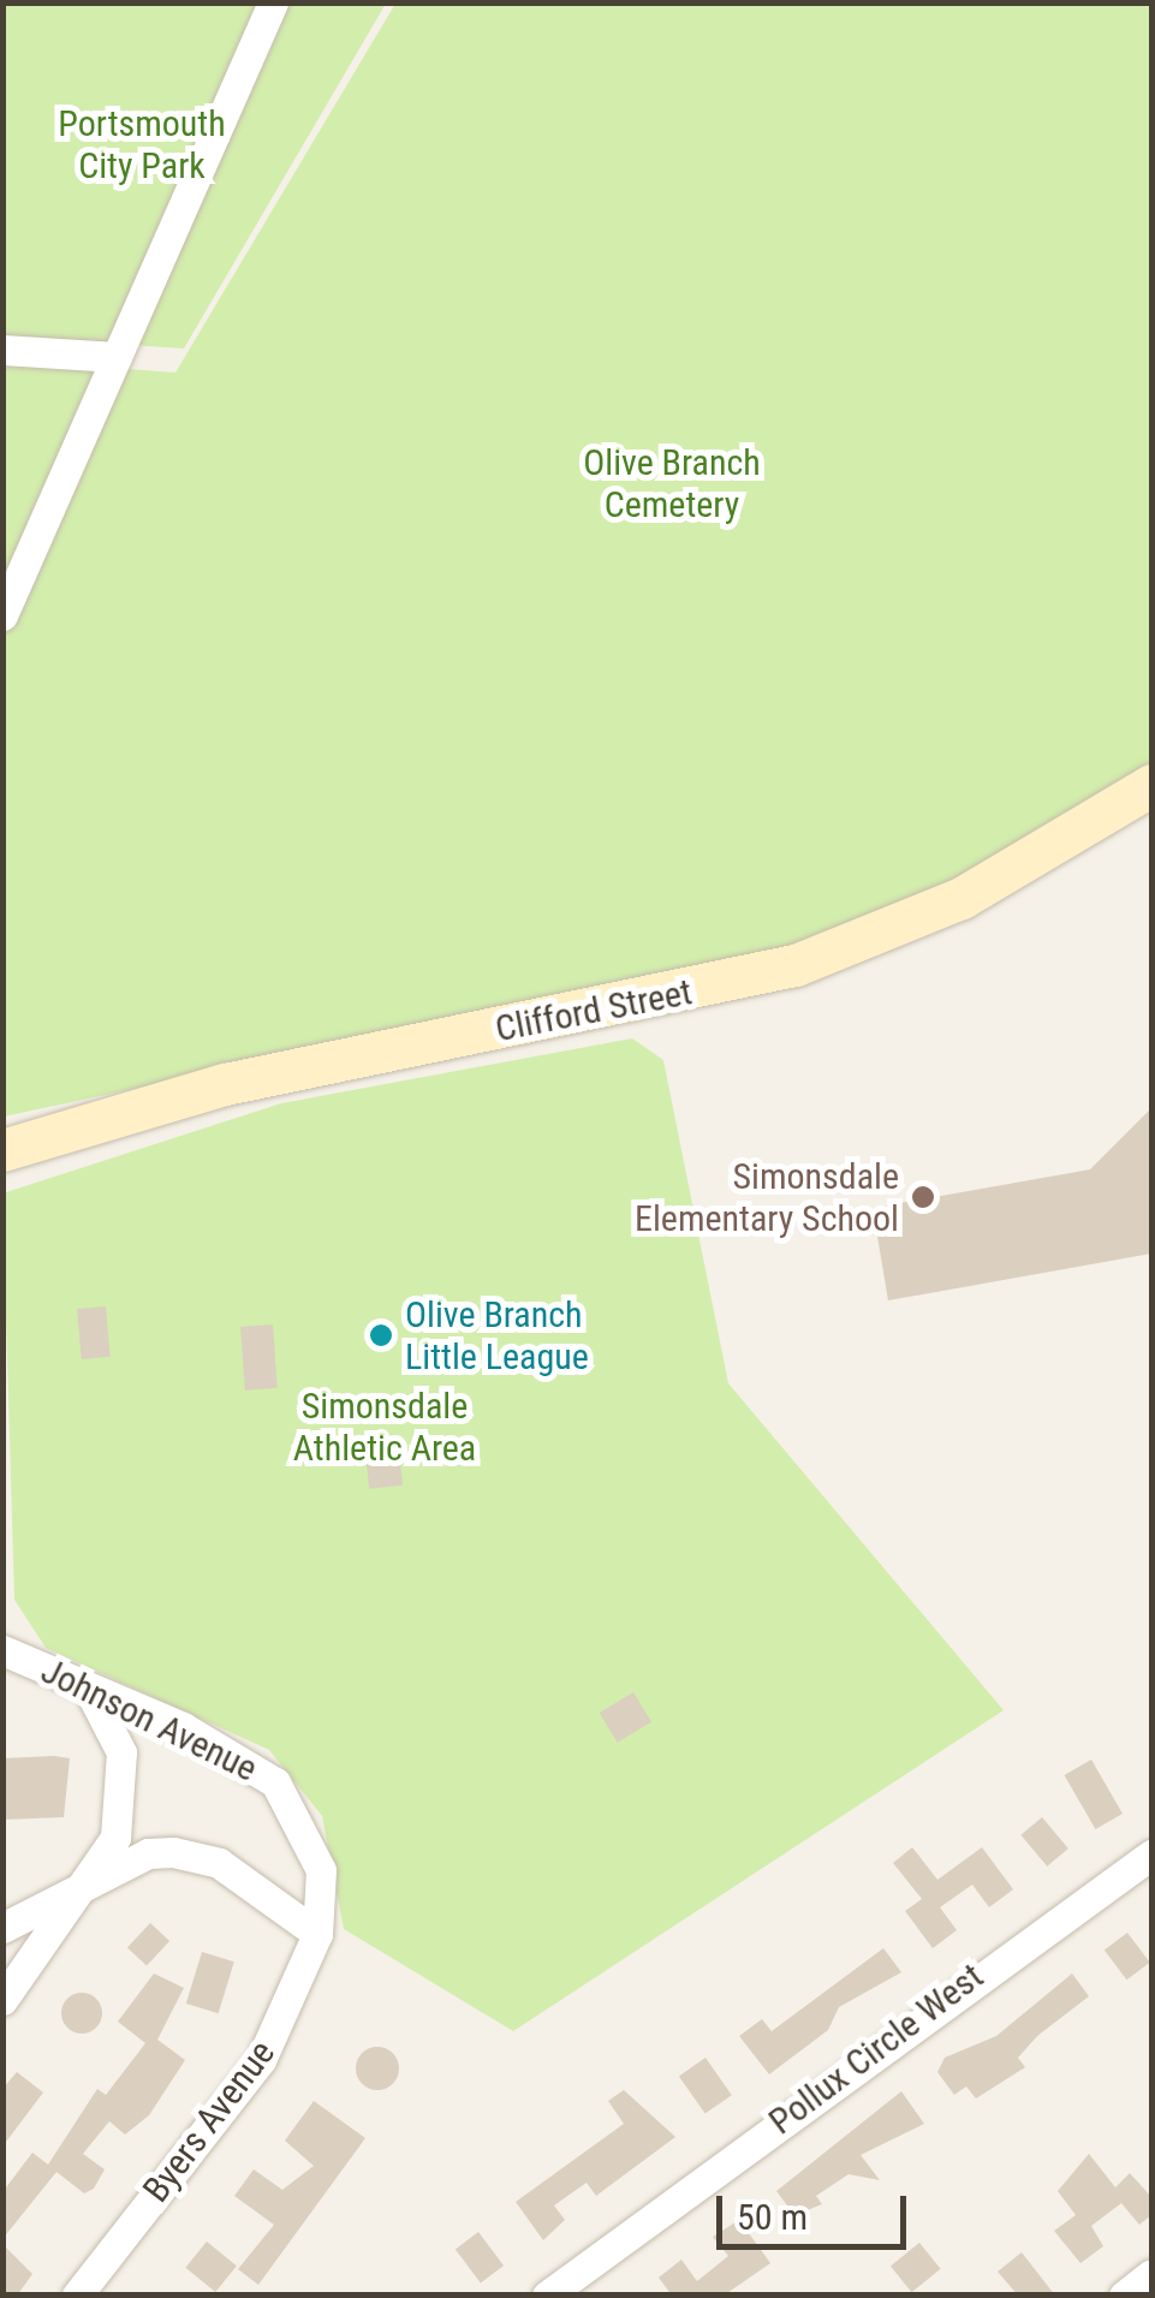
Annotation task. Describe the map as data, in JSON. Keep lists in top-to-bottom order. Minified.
{"streets":{"street":["Clifford Street","Johnson Avenue","Pollux Circle West","Byers Avenue"]},"crossings":[["Johnson Avenue","Byers Avenue"]],"parks":["Portsmouth City Park","Olive Branch Cemetery","Simonsdale Athletic Area"],"places":["Simonsdale Elementary School","Olive Branch Little League"],"scale_bar":"50 m"}
